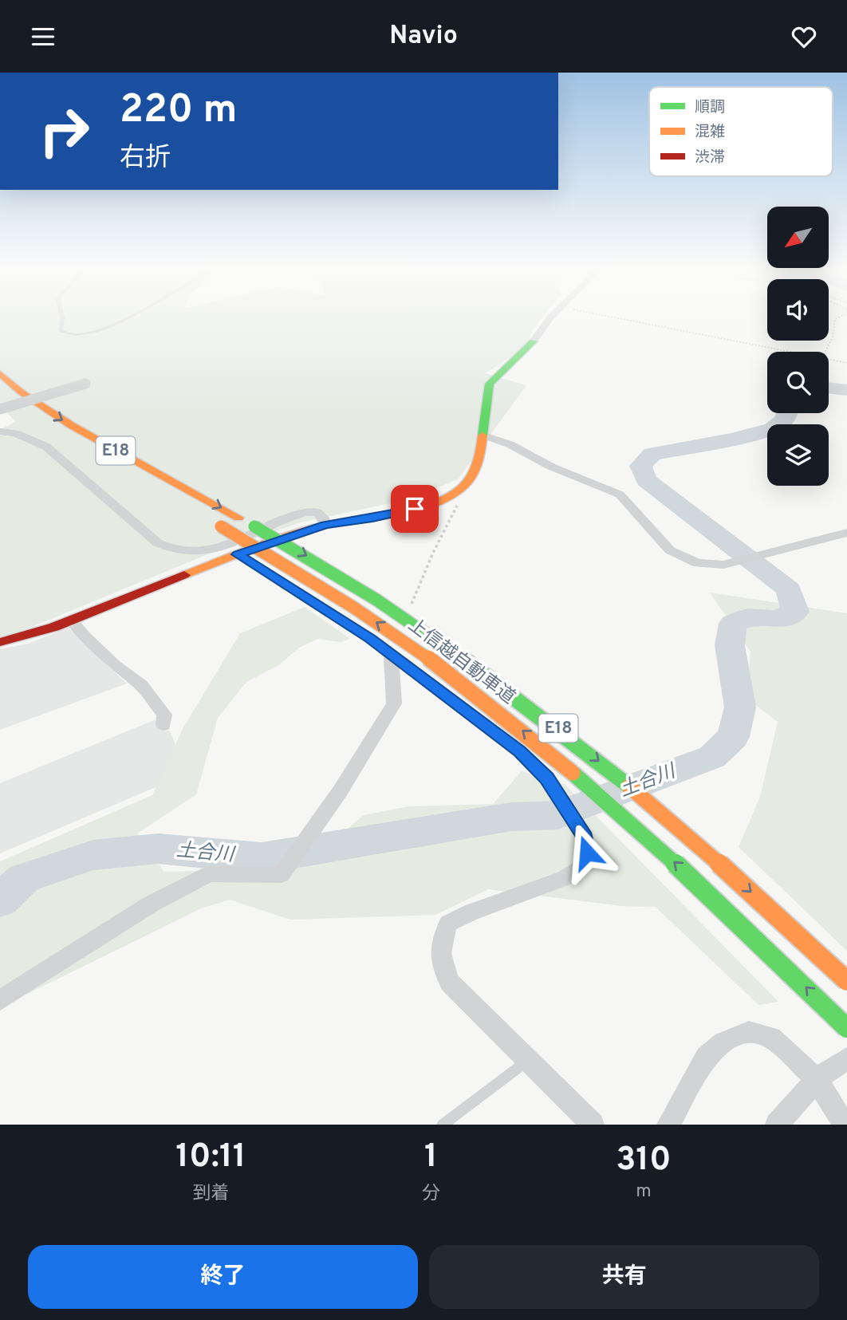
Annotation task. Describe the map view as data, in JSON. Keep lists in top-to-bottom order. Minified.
{"streets":{"main road":["E18","上信越自動車道"]},"water":["土合川"],"legend":["順調","混雑","渋滞"],"north":"bottom left","page":{"header":"Navio","turn":["220 m","右折"],"eta":["10:11","到着","1","分","310","m"],"buttons":["終了","共有"]}}
